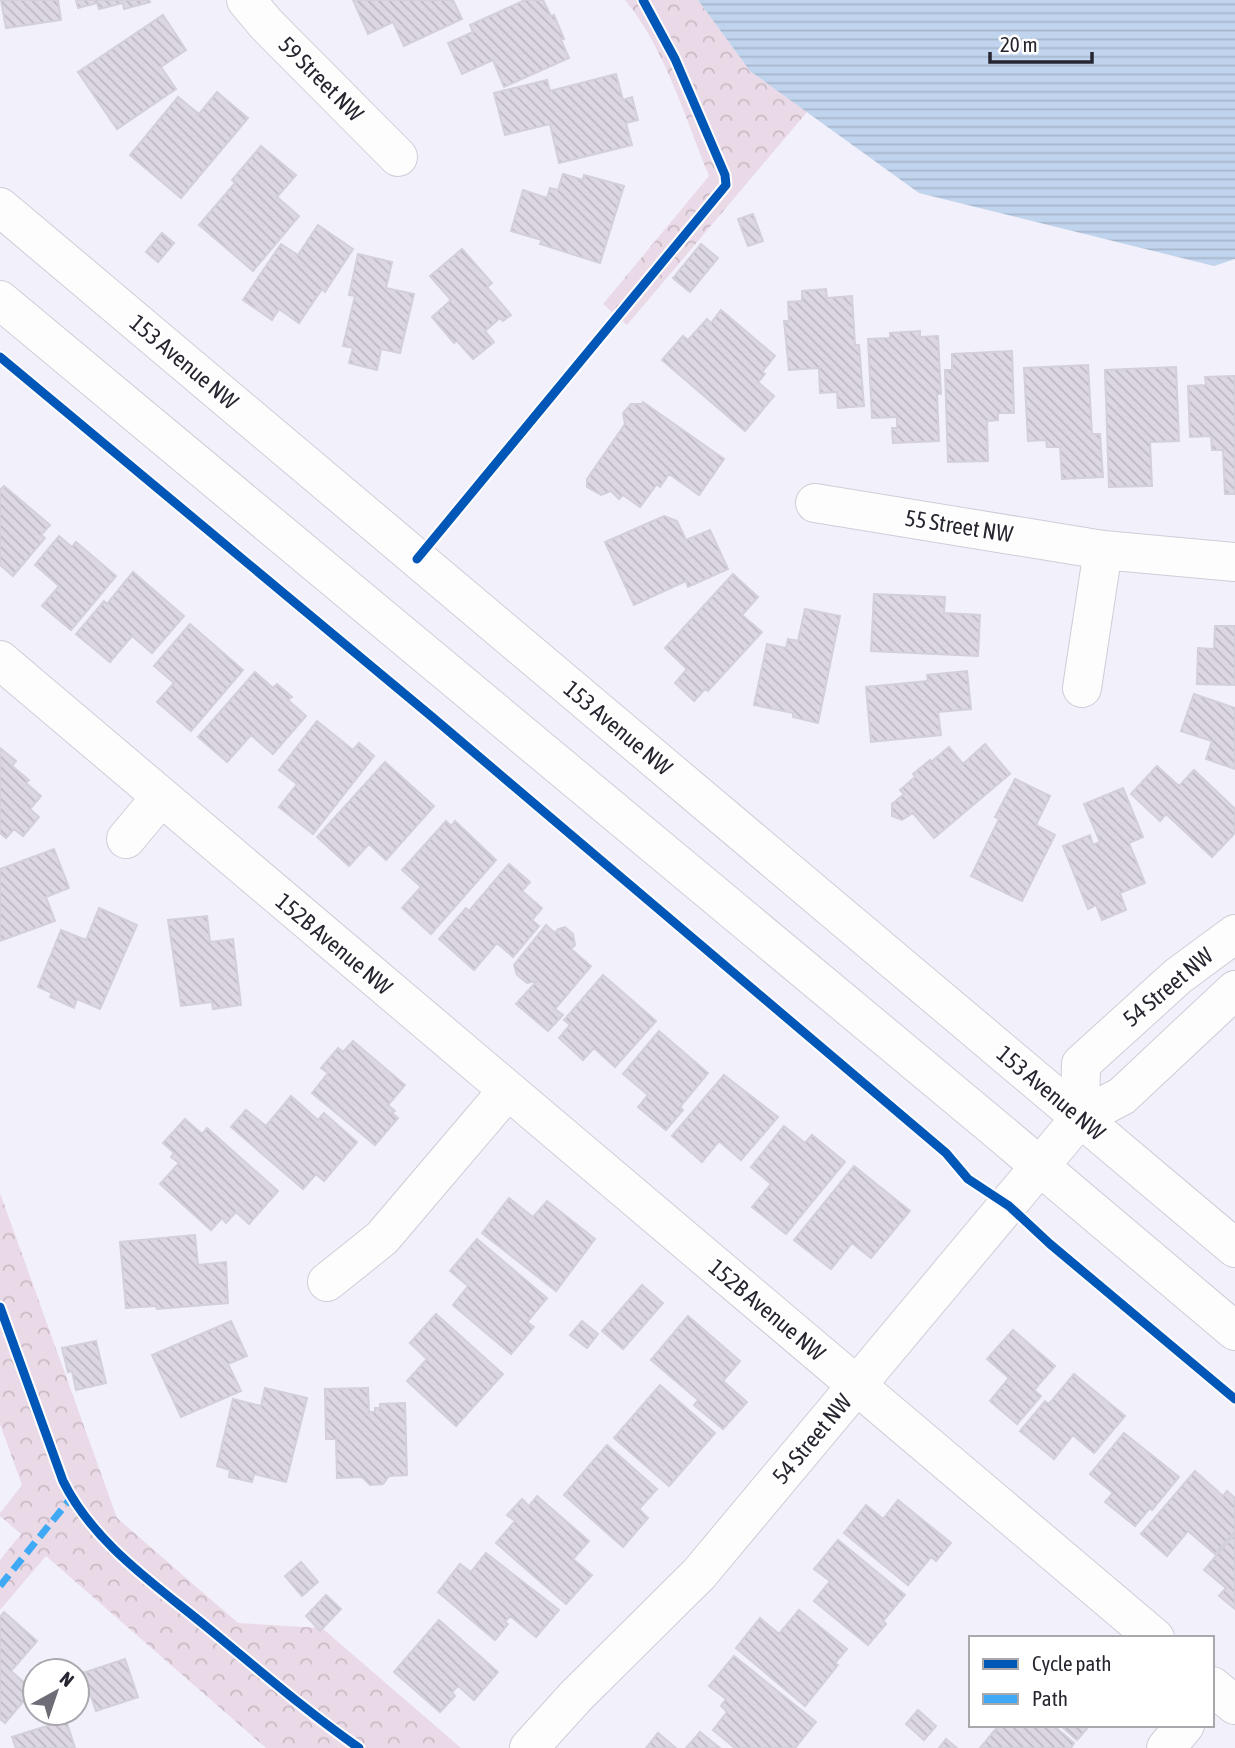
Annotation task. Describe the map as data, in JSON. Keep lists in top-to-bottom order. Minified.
{"streets":{"street":["59 Street NW","153 Avenue NW","55 Street NW","152B Avenue NW","54 Street NW"]},"crossings":[["153 Avenue NW","54 Street NW"],["152B Avenue NW","54 Street NW"]],"legend":["Cycle path","Path"],"scale_bar":"20 m","north":"top right"}
